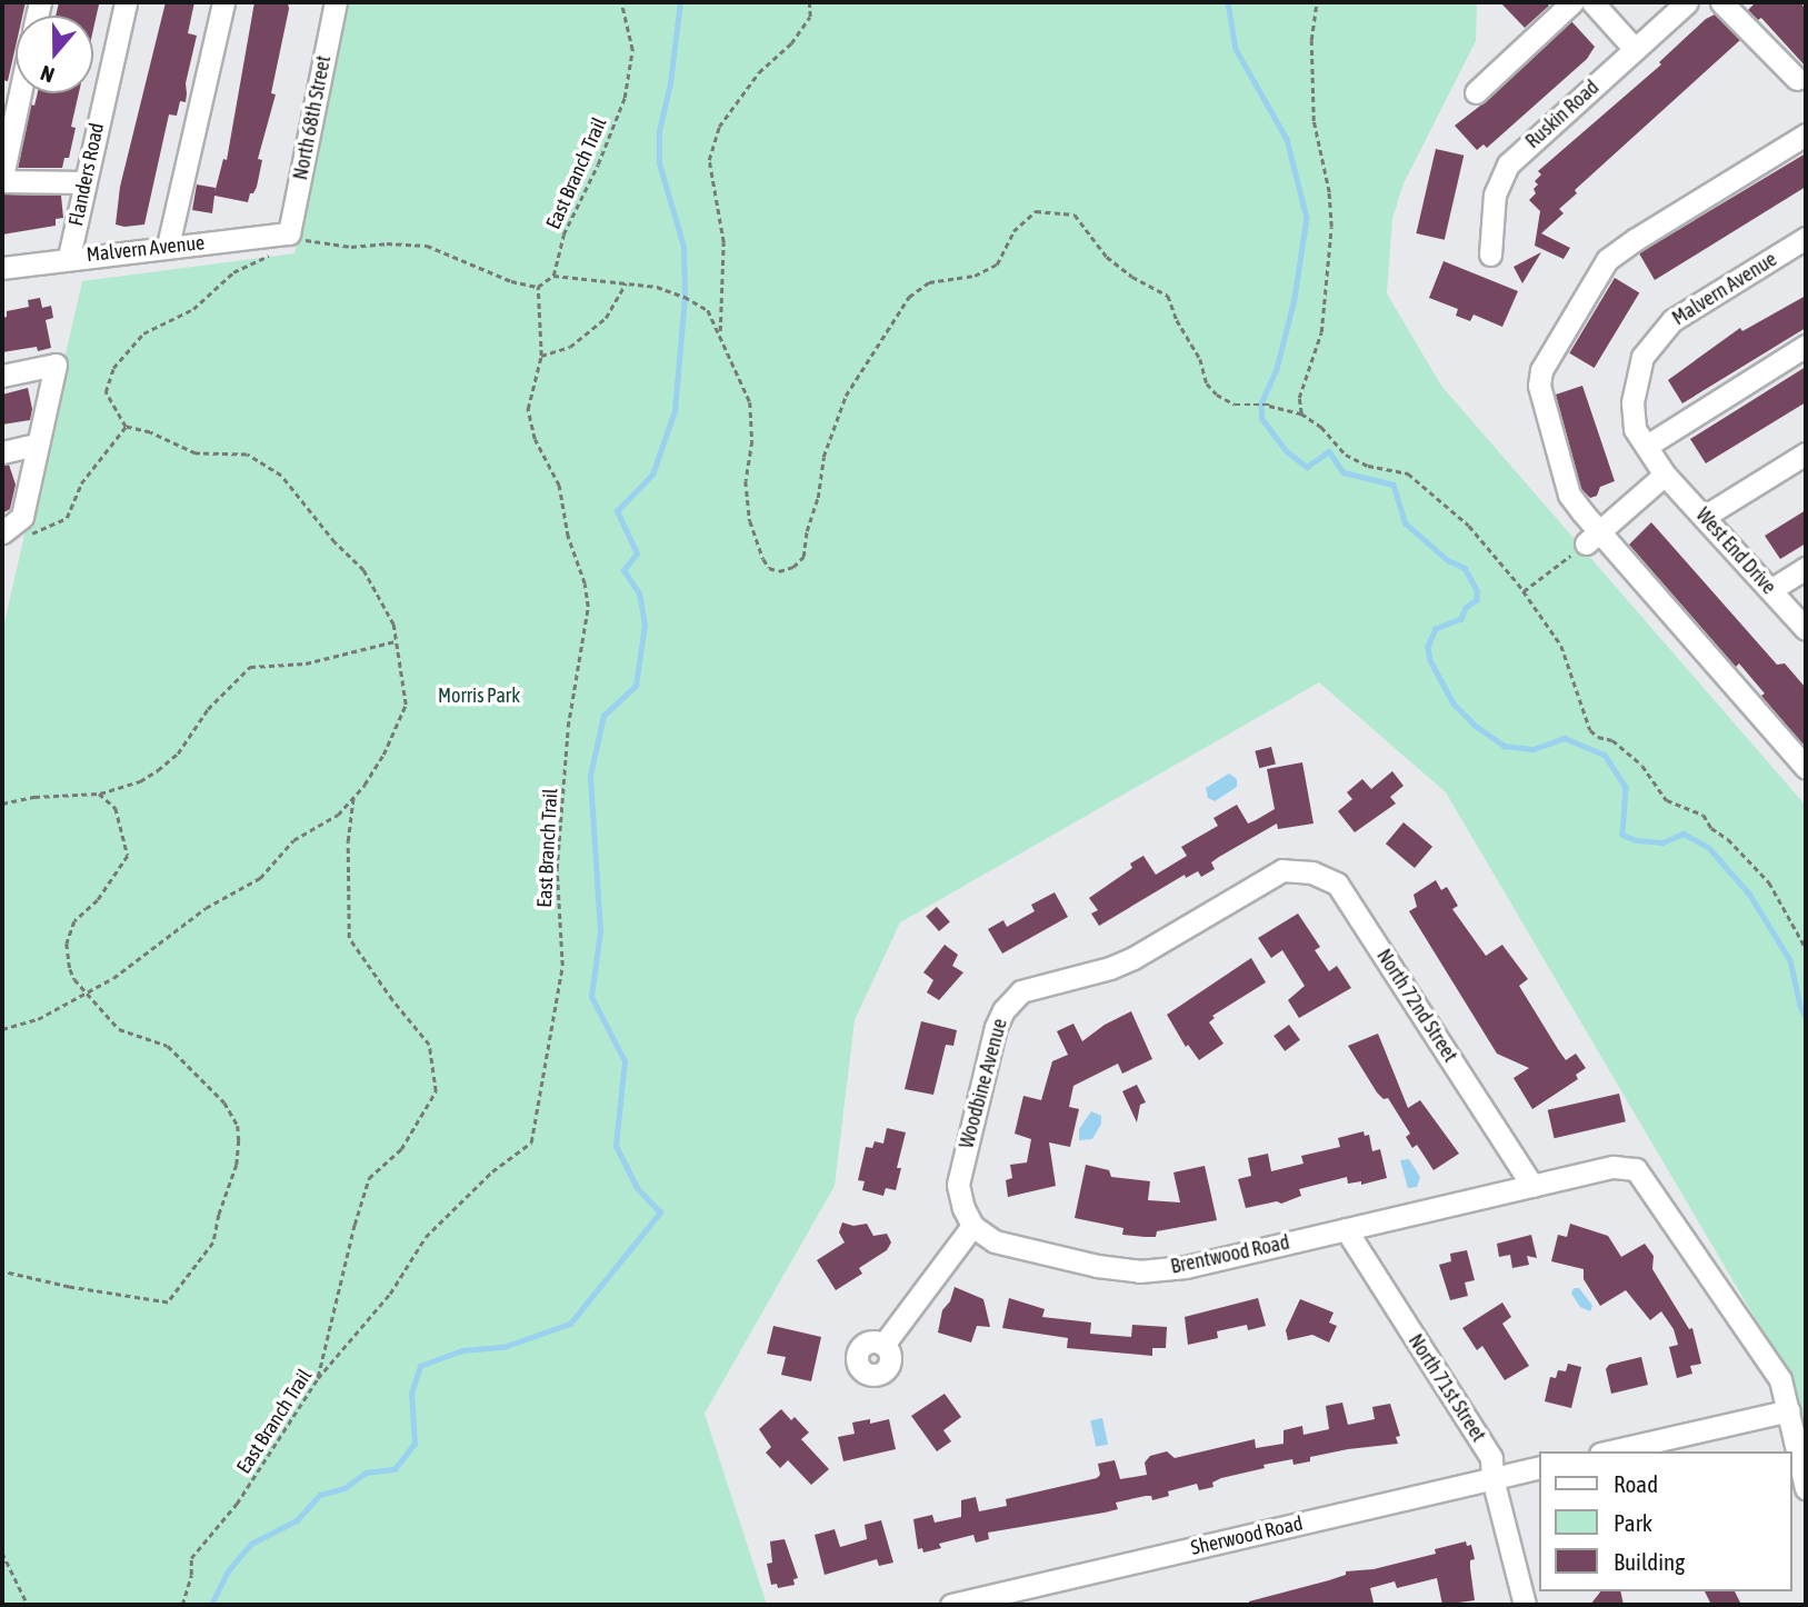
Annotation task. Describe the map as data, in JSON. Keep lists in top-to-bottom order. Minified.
{"streets":{"street":["Ruskin Road","North 68th Street","Flanders Road","Malvern Avenue","West End Drive","North 72nd Street","Woodbine Avenue","Brentwood Road","North 71st Street","Sherwood Road"],"path":["East Branch Trail"]},"crossings":[["North 68th Street","Malvern Avenue"],["Flanders Road","Malvern Avenue"],["Malvern Avenue","West End Drive"],["North 72nd Street","Woodbine Avenue"],["North 72nd Street","Brentwood Road"],["Woodbine Avenue","Brentwood Road"],["Brentwood Road","North 71st Street"],["North 71st Street","Sherwood Road"]],"parks":["Morris Park"],"legend":["Road","Park","Building"],"north":"bottom"}
